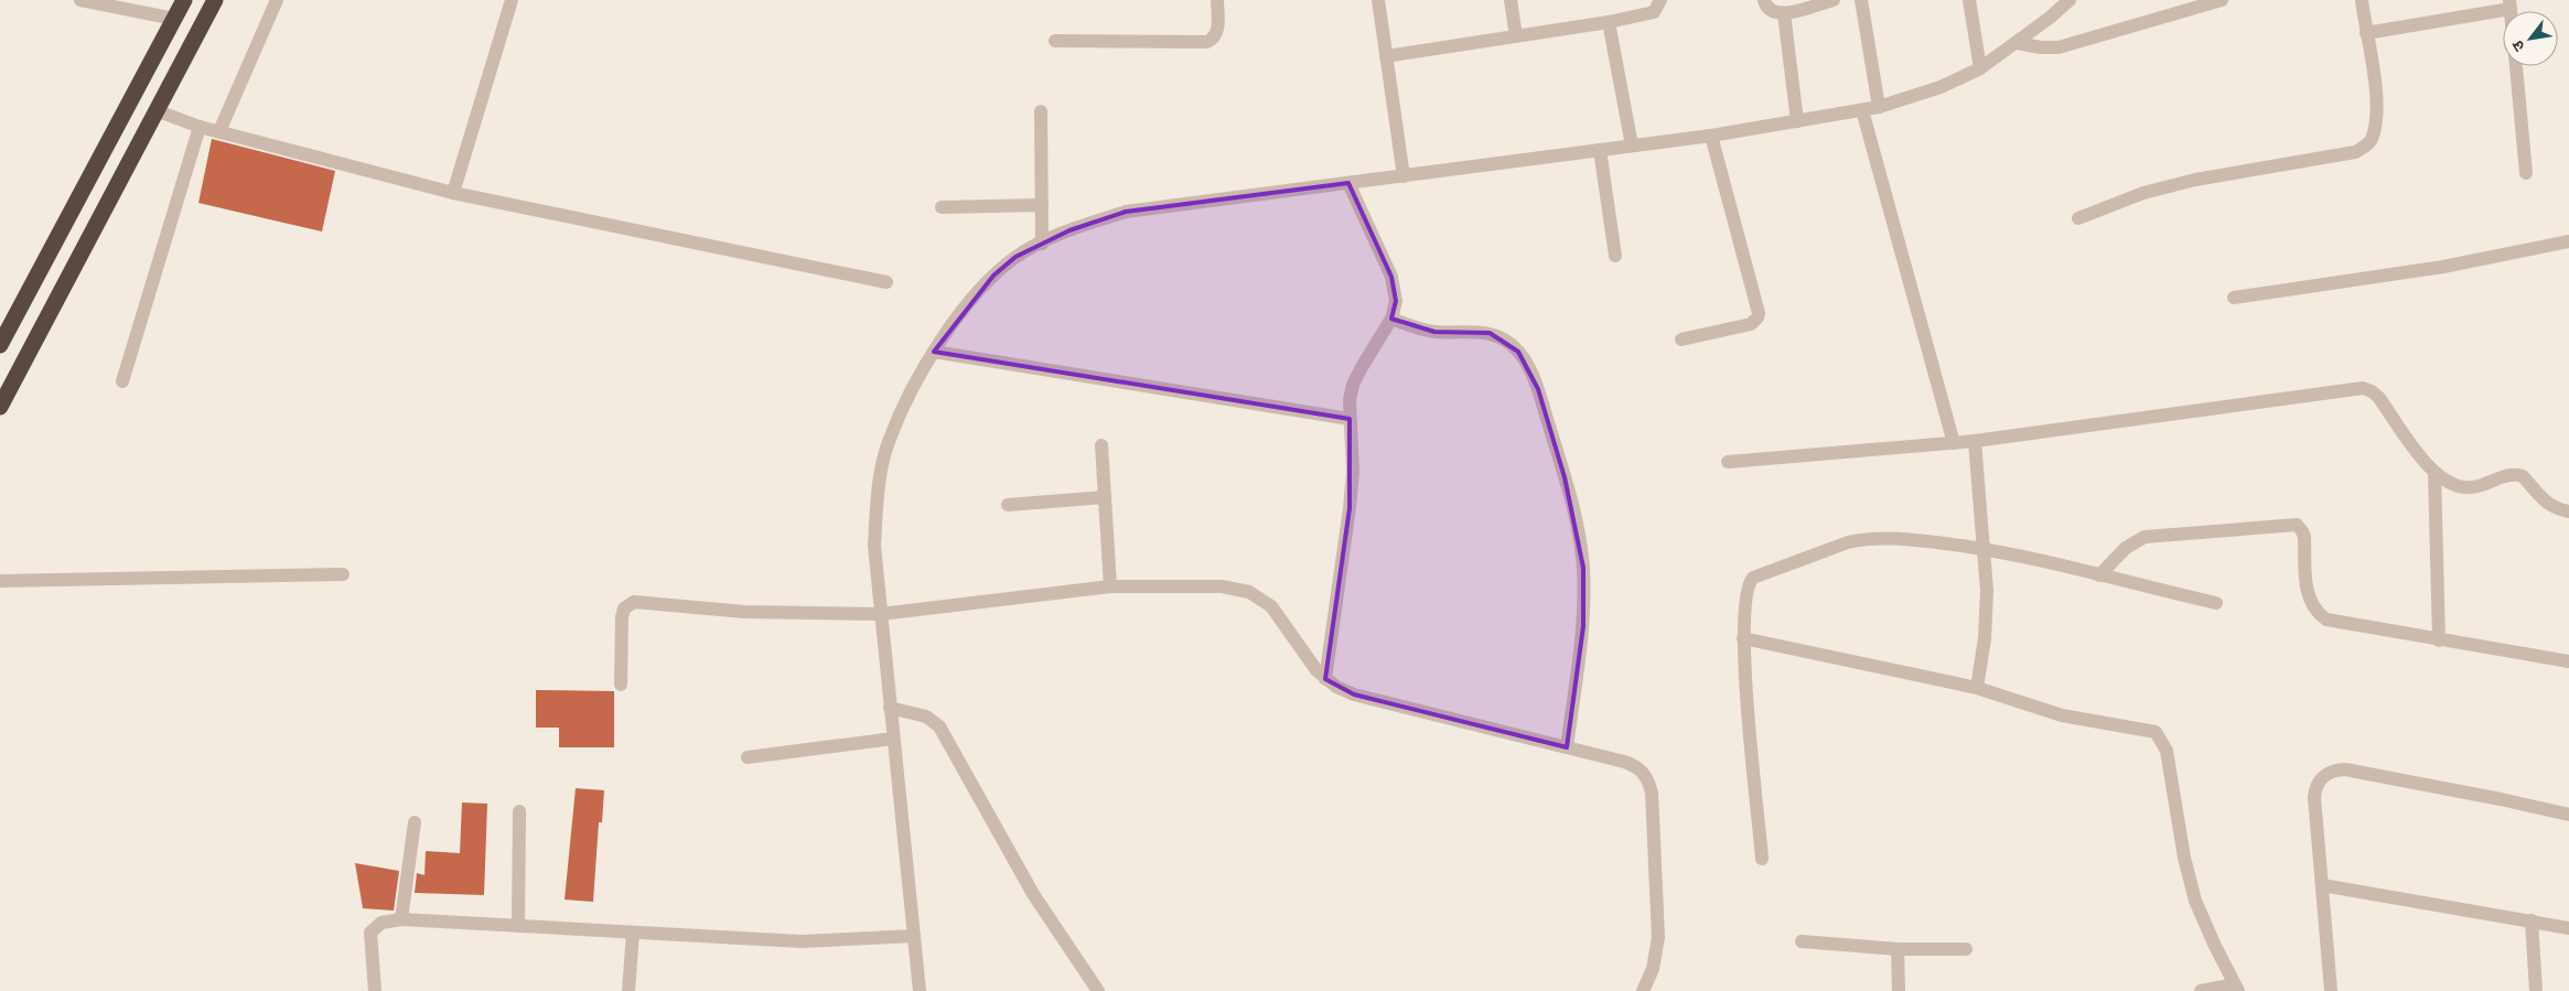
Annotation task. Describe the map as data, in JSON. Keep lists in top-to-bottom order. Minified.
{"north":"bottom left"}
